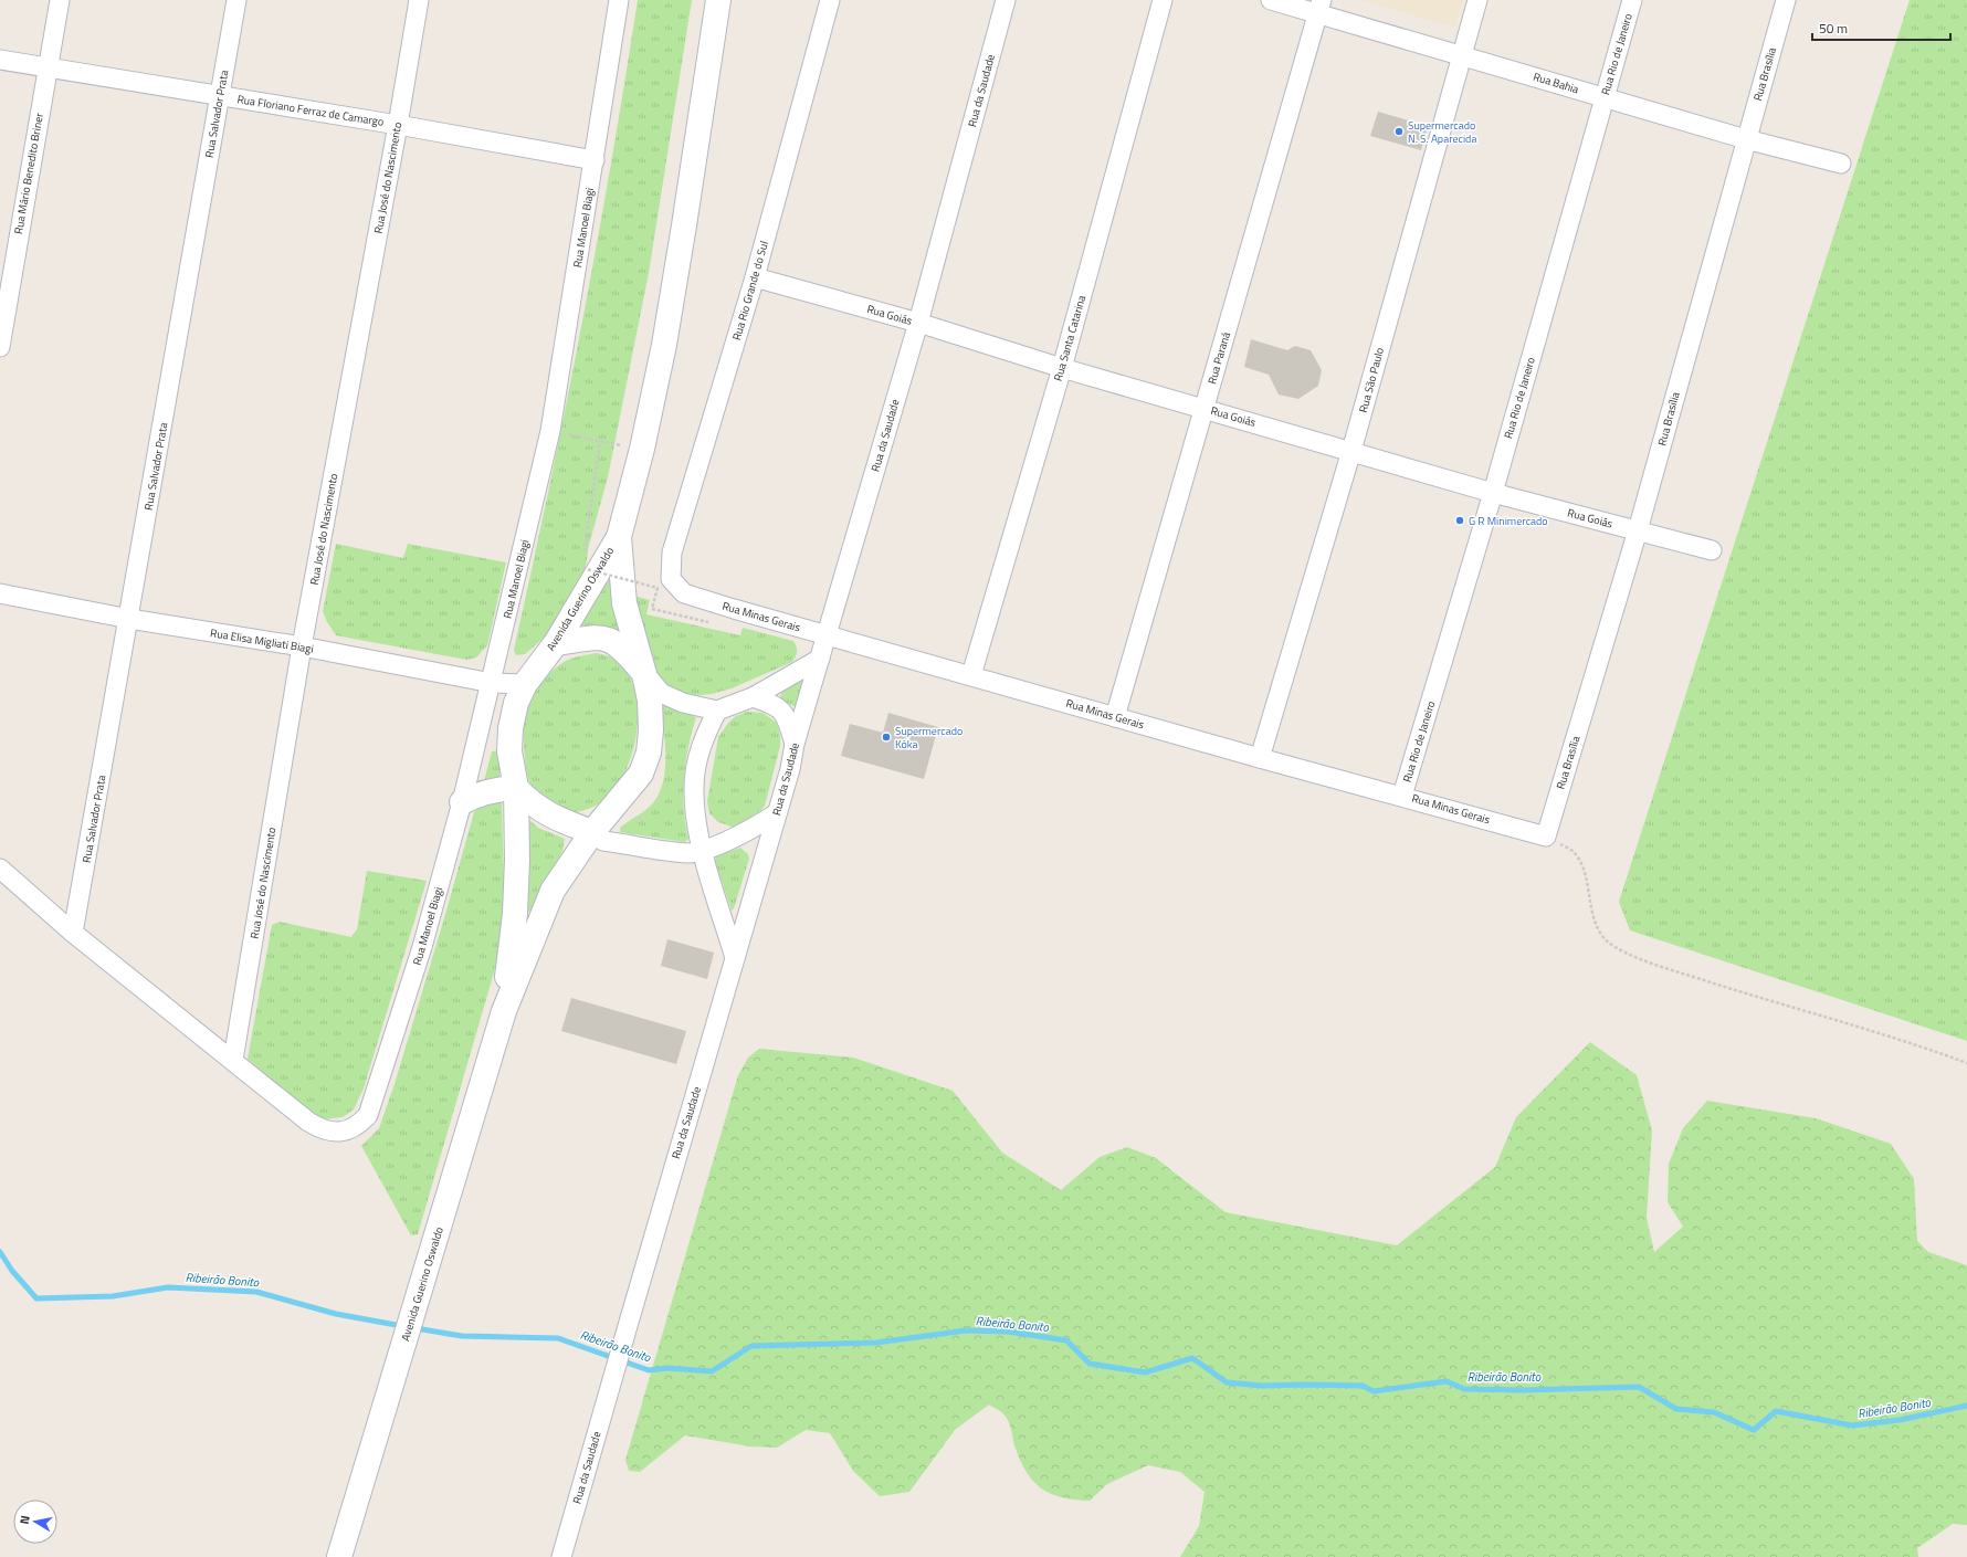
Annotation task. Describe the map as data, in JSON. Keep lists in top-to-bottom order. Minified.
{"streets":{"main road":["Avenida Guerino Oswaldo"],"street":["Rua Rio de Janeiro","Rua Brasília","Rua Bahia","Rua da Saudade","Rua Floriano Ferraz de Camargo","Rua Salvador Prata","Rua Mário Benedito Briner","Rua José do Nascimento","Rua Manoel Biagi","Rua Rio Grande do Sul","Rua Goiás","Rua Santa Catarina","Rua Paraná","Rua São Paulo","Rua Minas Gerais","Rua Elisa Migliati Biagi"]},"crossings":[["Rua Rio de Janeiro","Rua Bahia"],["Rua Rio de Janeiro","Rua Goiás"],["Rua Rio de Janeiro","Rua Minas Gerais"],["Rua Brasília","Rua Bahia"],["Rua Brasília","Rua Goiás"],["Rua Brasília","Rua Minas Gerais"],["Rua Bahia","Rua Paraná"],["Rua Bahia","Rua São Paulo"],["Rua da Saudade","Rua Goiás"],["Rua da Saudade","Rua Minas Gerais"],["Rua Floriano Ferraz de Camargo","Rua Salvador Prata"],["Rua Floriano Ferraz de Camargo","Rua Mário Benedito Briner"],["Rua Floriano Ferraz de Camargo","Rua José do Nascimento"],["Rua Floriano Ferraz de Camargo","Rua Manoel Biagi"],["Rua Salvador Prata","Rua Elisa Migliati Biagi"],["Rua José do Nascimento","Rua Manoel Biagi"],["Rua José do Nascimento","Rua Elisa Migliati Biagi"],["Rua Manoel Biagi","Rua Elisa Migliati Biagi"],["Rua Rio Grande do Sul","Rua Goiás"],["Rua Rio Grande do Sul","Rua Minas Gerais"],["Rua Goiás","Rua Santa Catarina"],["Rua Goiás","Rua Paraná"],["Rua Goiás","Rua São Paulo"],["Rua Santa Catarina","Rua Minas Gerais"],["Rua Paraná","Rua Minas Gerais"],["Rua São Paulo","Rua Minas Gerais"],["Avenida Guerino Oswaldo","Rua Elisa Migliati Biagi"]],"water":["Ribeirão Bonito"],"places":["Supermercado N. S. Aparecida","G R Minimercado","Supermercado Kóka"],"scale_bar":"50 m","north":"left"}
